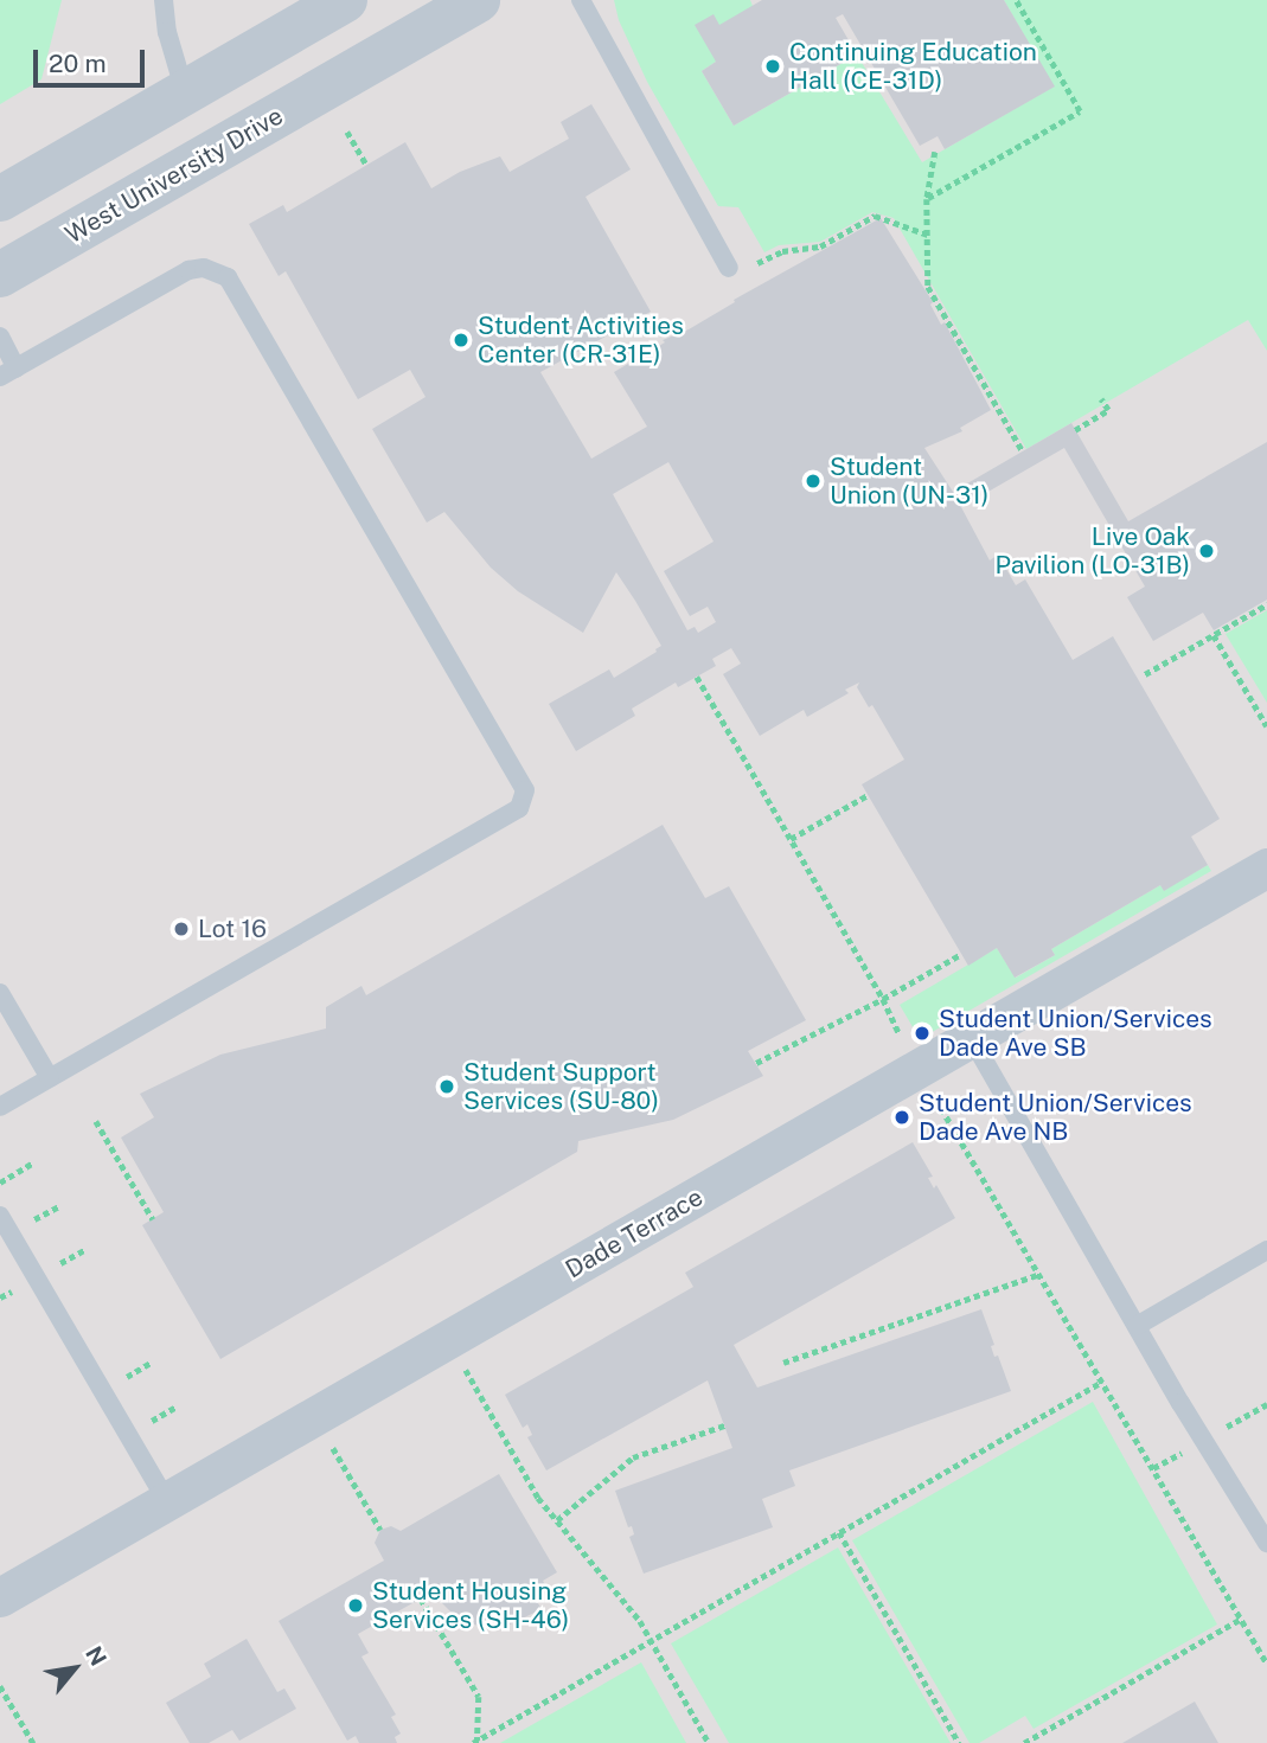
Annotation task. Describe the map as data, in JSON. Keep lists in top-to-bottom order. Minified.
{"streets":{"street":["West University Drive","Dade Terrace"]},"places":["Continuing Education Hall (CE-31D)","Student Activities Center (CR-31E)","Student Union (UN-31)","Live Oak Pavilion (LO-31B)","Lot 16","Student Union/Services Dade Ave SB","Student Support Services (SU-80)","Student Union/Services Dade Ave NB","Student Housing Services (SH-46)"],"scale_bar":"20 m","north":"top right"}
